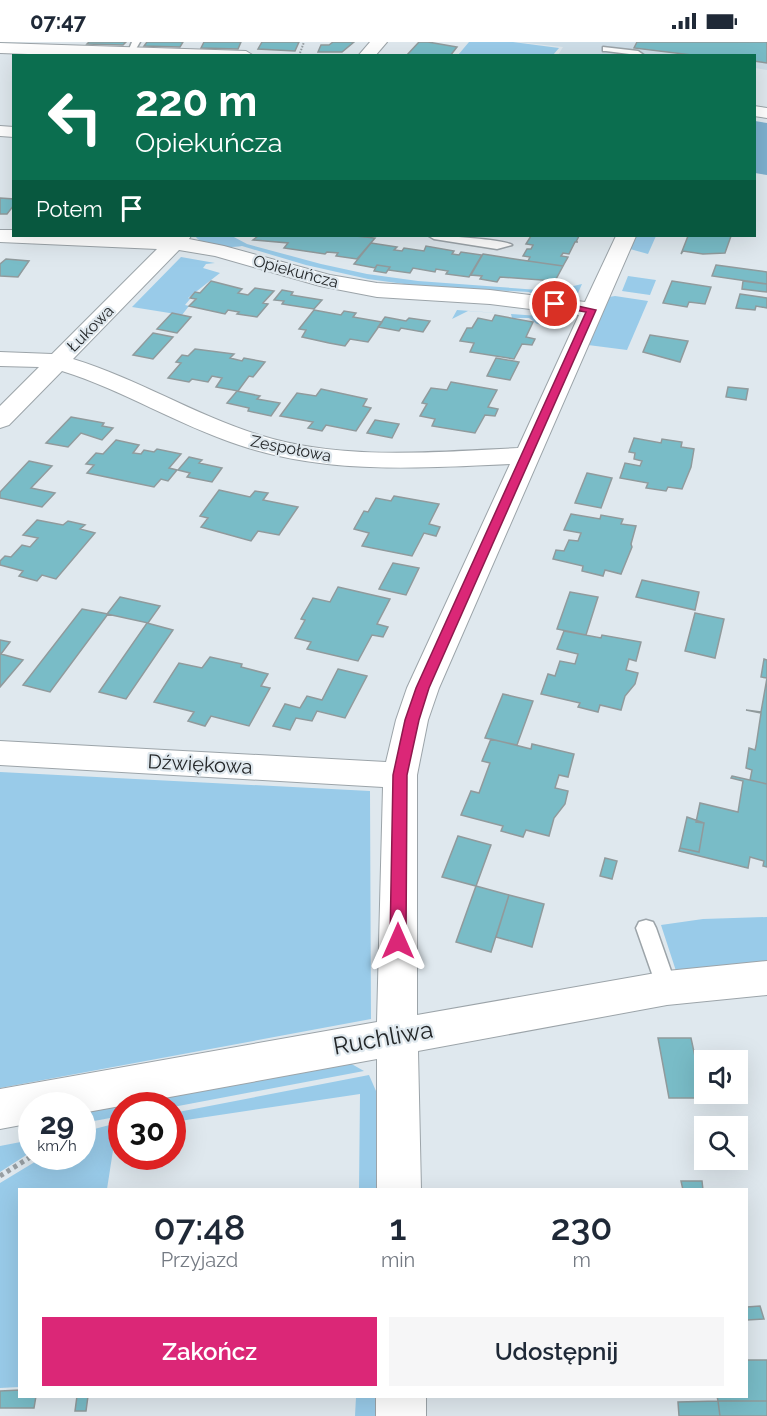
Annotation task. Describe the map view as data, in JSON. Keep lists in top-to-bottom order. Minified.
{"streets":{"street":["Opiekuńcza","Łukowa","Zespołowa","Dźwiękowa","Ruchliwa"]},"crossings":[["Opiekuńcza","Łukowa"],["Łukowa","Zespołowa"]],"page":{"status":"07:47","turn":["220 m","Opiekuńcza"],"then":"Potem","speed":"29 km/h","limit":"30","eta":["07:48","Przyjazd","1","min","230","m"],"buttons":["Zakończ","Udostępnij"]}}
